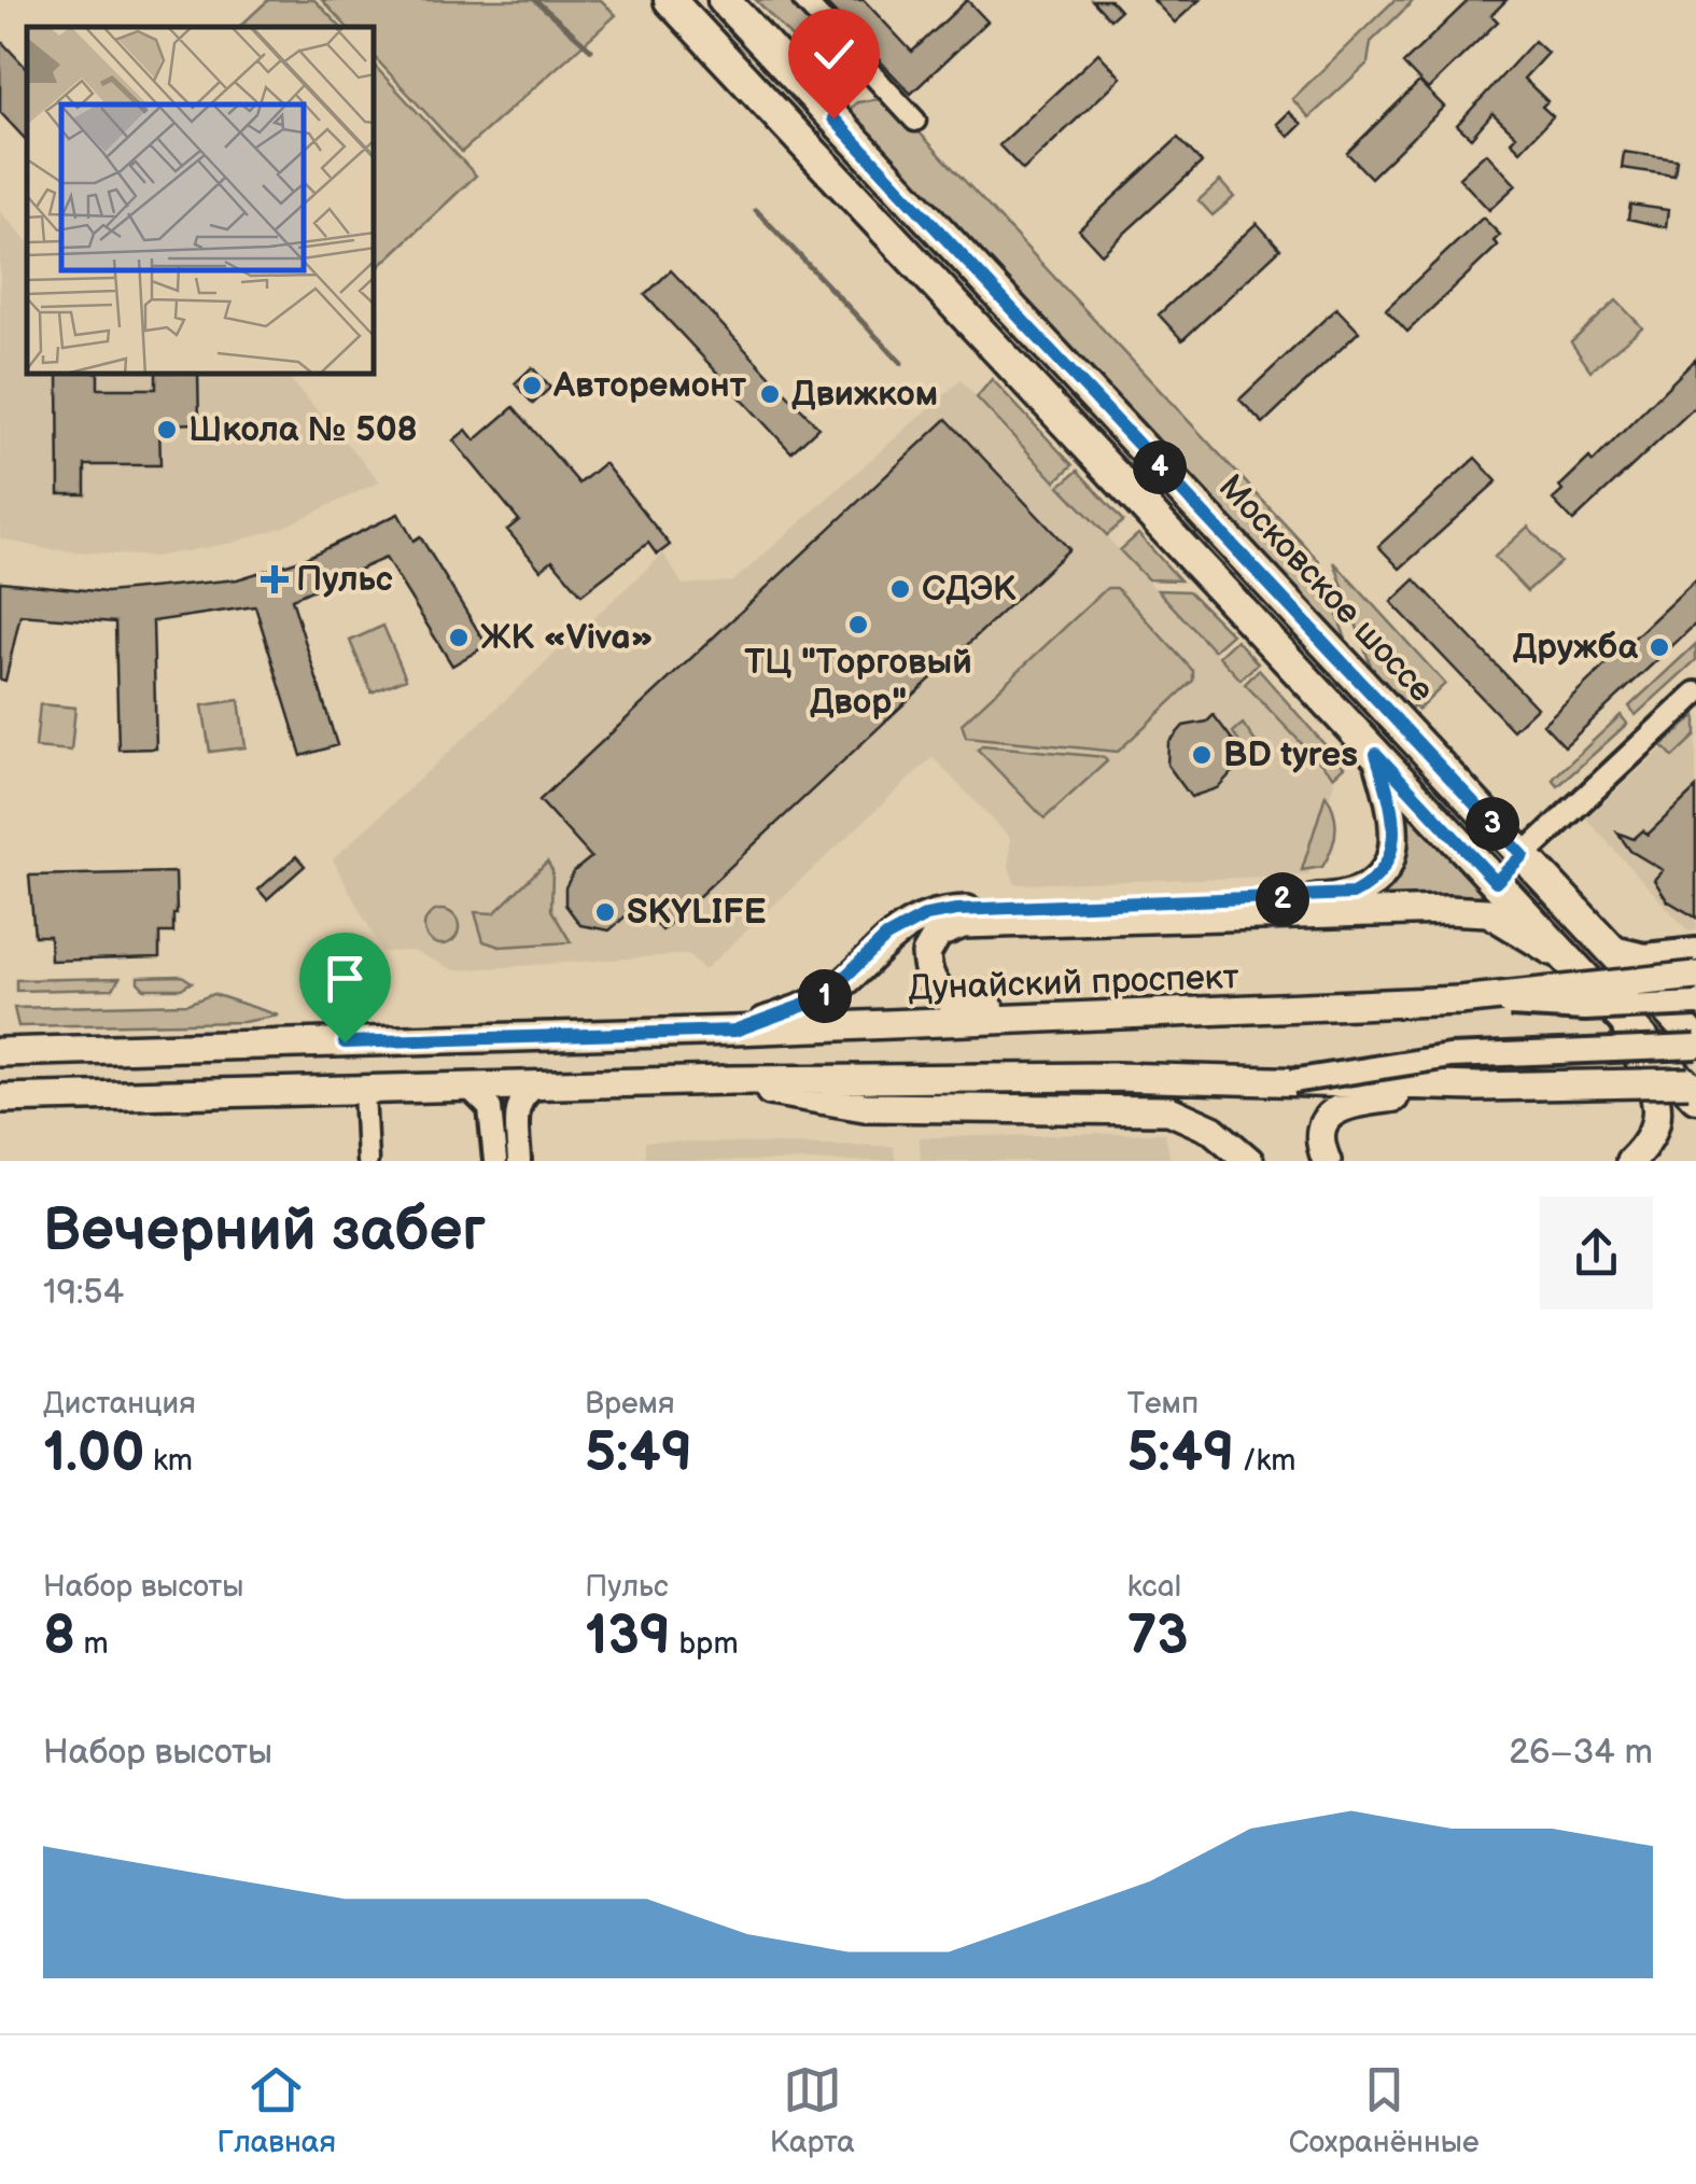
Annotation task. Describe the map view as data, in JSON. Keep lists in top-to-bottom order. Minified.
{"streets":{"main road":["Московское шоссе","Дунайский проспект"]},"places":{"other":["Авторемонт","Движком","Школа № 508","СДЭК","ТЦ \"Торговый Двор\"","ЖК «Viva»","Дружба","BD tyres","SKYLIFE"],"health":["Пульс"]},"page":{"pins":["4","3","2","1"],"heading":["Вечерний забег","19:54"],"stats":[["Дистанция","1.00 km"],["Время","5:49"],["Темп","5:49 /km"],["Набор высоты","8 m"],["Пульс","139 bpm"],["kcal","73"]],"chart":["Набор высоты","26–34 m"],"tabs":["Главная","Карта","Сохранённые"]}}
